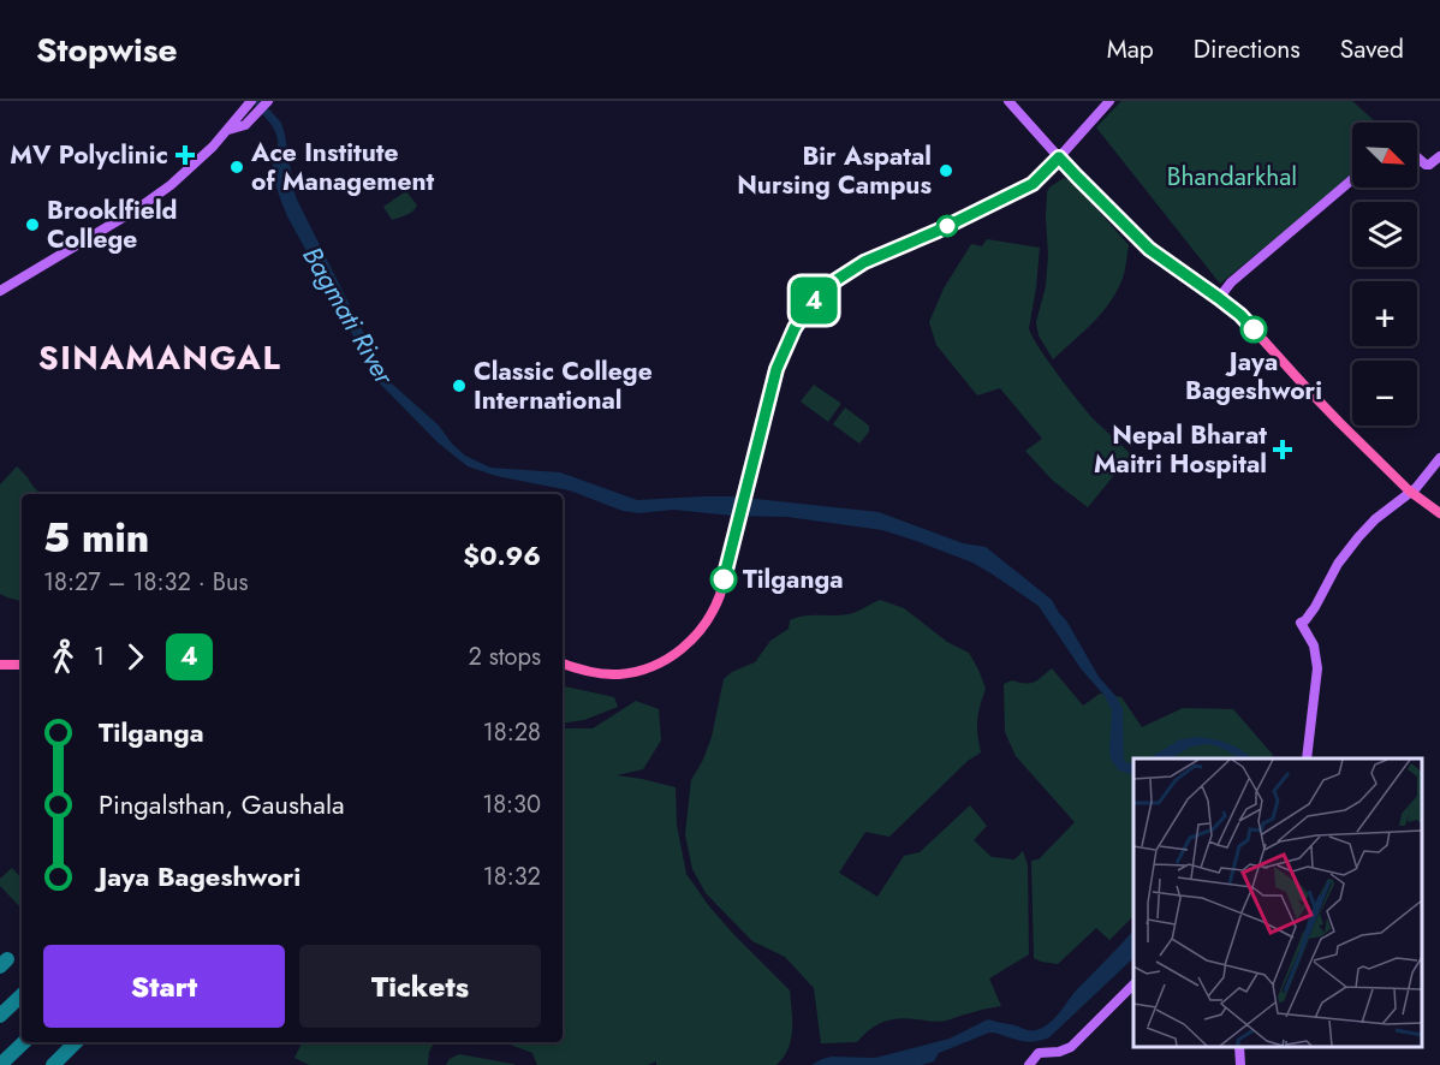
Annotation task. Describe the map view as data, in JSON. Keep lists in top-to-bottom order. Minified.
{"districts":["SINAMANGAL"],"water":["Bagmati River"],"parks":["Bhandarkhal"],"places":{"health":["MV Polyclinic","Nepal Bharat Maitri Hospital"],"other":["Ace Institute of Management","Bir Aspatal Nursing Campus","Brooklfield College","Jaya Bageshwori","Classic College International","Tilganga"]},"lines":["bus line 4"],"north":"bottom right","page":{"header":"Stopwise","nav":["Map","Directions","Saved"],"on_map":"4","map_buttons":["+","−"],"heading":["5 min","18:27 – 18:32 · Bus","$0.96"],"legs":["1","4","2 stops"],"list":[{"name":"Tilganga","value":"18:28"},{"name":"Pingalsthan, Gaushala","value":"18:30"},{"name":"Jaya Bageshwori","value":"18:32"}],"buttons":["Start","Tickets"]}}
